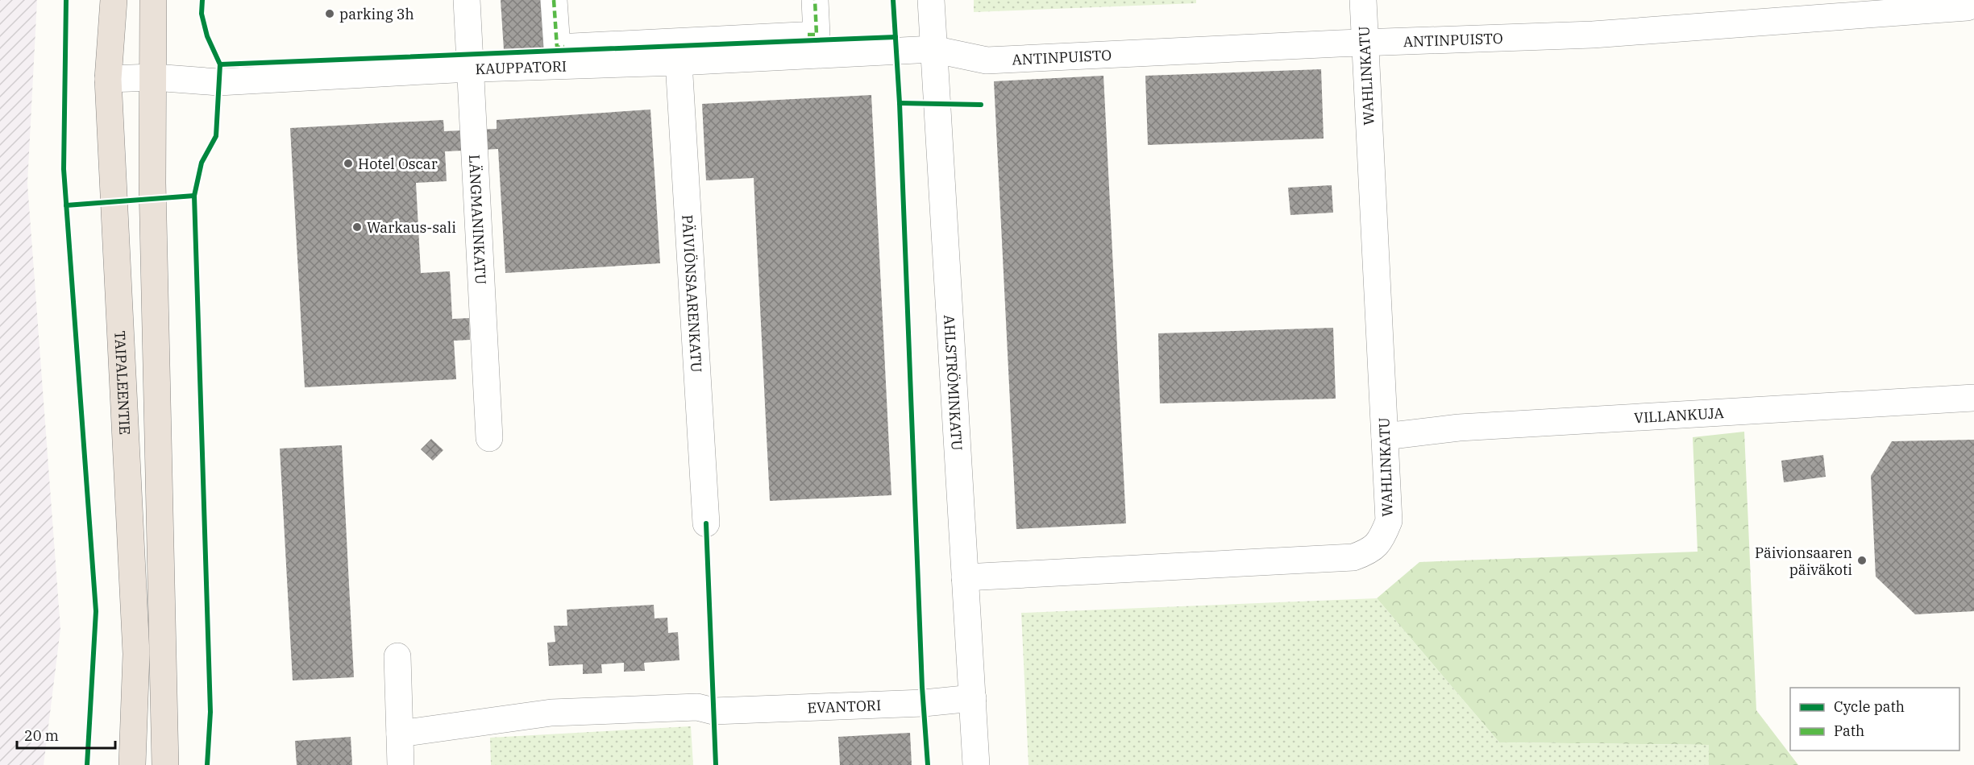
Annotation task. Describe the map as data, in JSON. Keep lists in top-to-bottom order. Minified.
{"streets":{"highway":["TAIPALEENTIE"],"street":["ANTINPUISTO","KAUPPATORI","WAHLINKATU","LÄNGMANINKATU","PÄIVIÖNSAARENKATU","AHLSTRÖMINKATU","VILLANKUJA","EVANTORI"]},"crossings":[["ANTINPUISTO","KAUPPATORI"],["ANTINPUISTO","WAHLINKATU"],["ANTINPUISTO","AHLSTRÖMINKATU"],["KAUPPATORI","LÄNGMANINKATU"],["KAUPPATORI","PÄIVIÖNSAARENKATU"],["KAUPPATORI","TAIPALEENTIE"],["KAUPPATORI","AHLSTRÖMINKATU"],["WAHLINKATU","AHLSTRÖMINKATU"],["WAHLINKATU","VILLANKUJA"],["AHLSTRÖMINKATU","EVANTORI"]],"places":["parking 3h","Hotel Oscar","Warkaus-sali","Päivionsaaren päiväkoti"],"legend":["Cycle path","Path"],"scale_bar":"20 m"}
